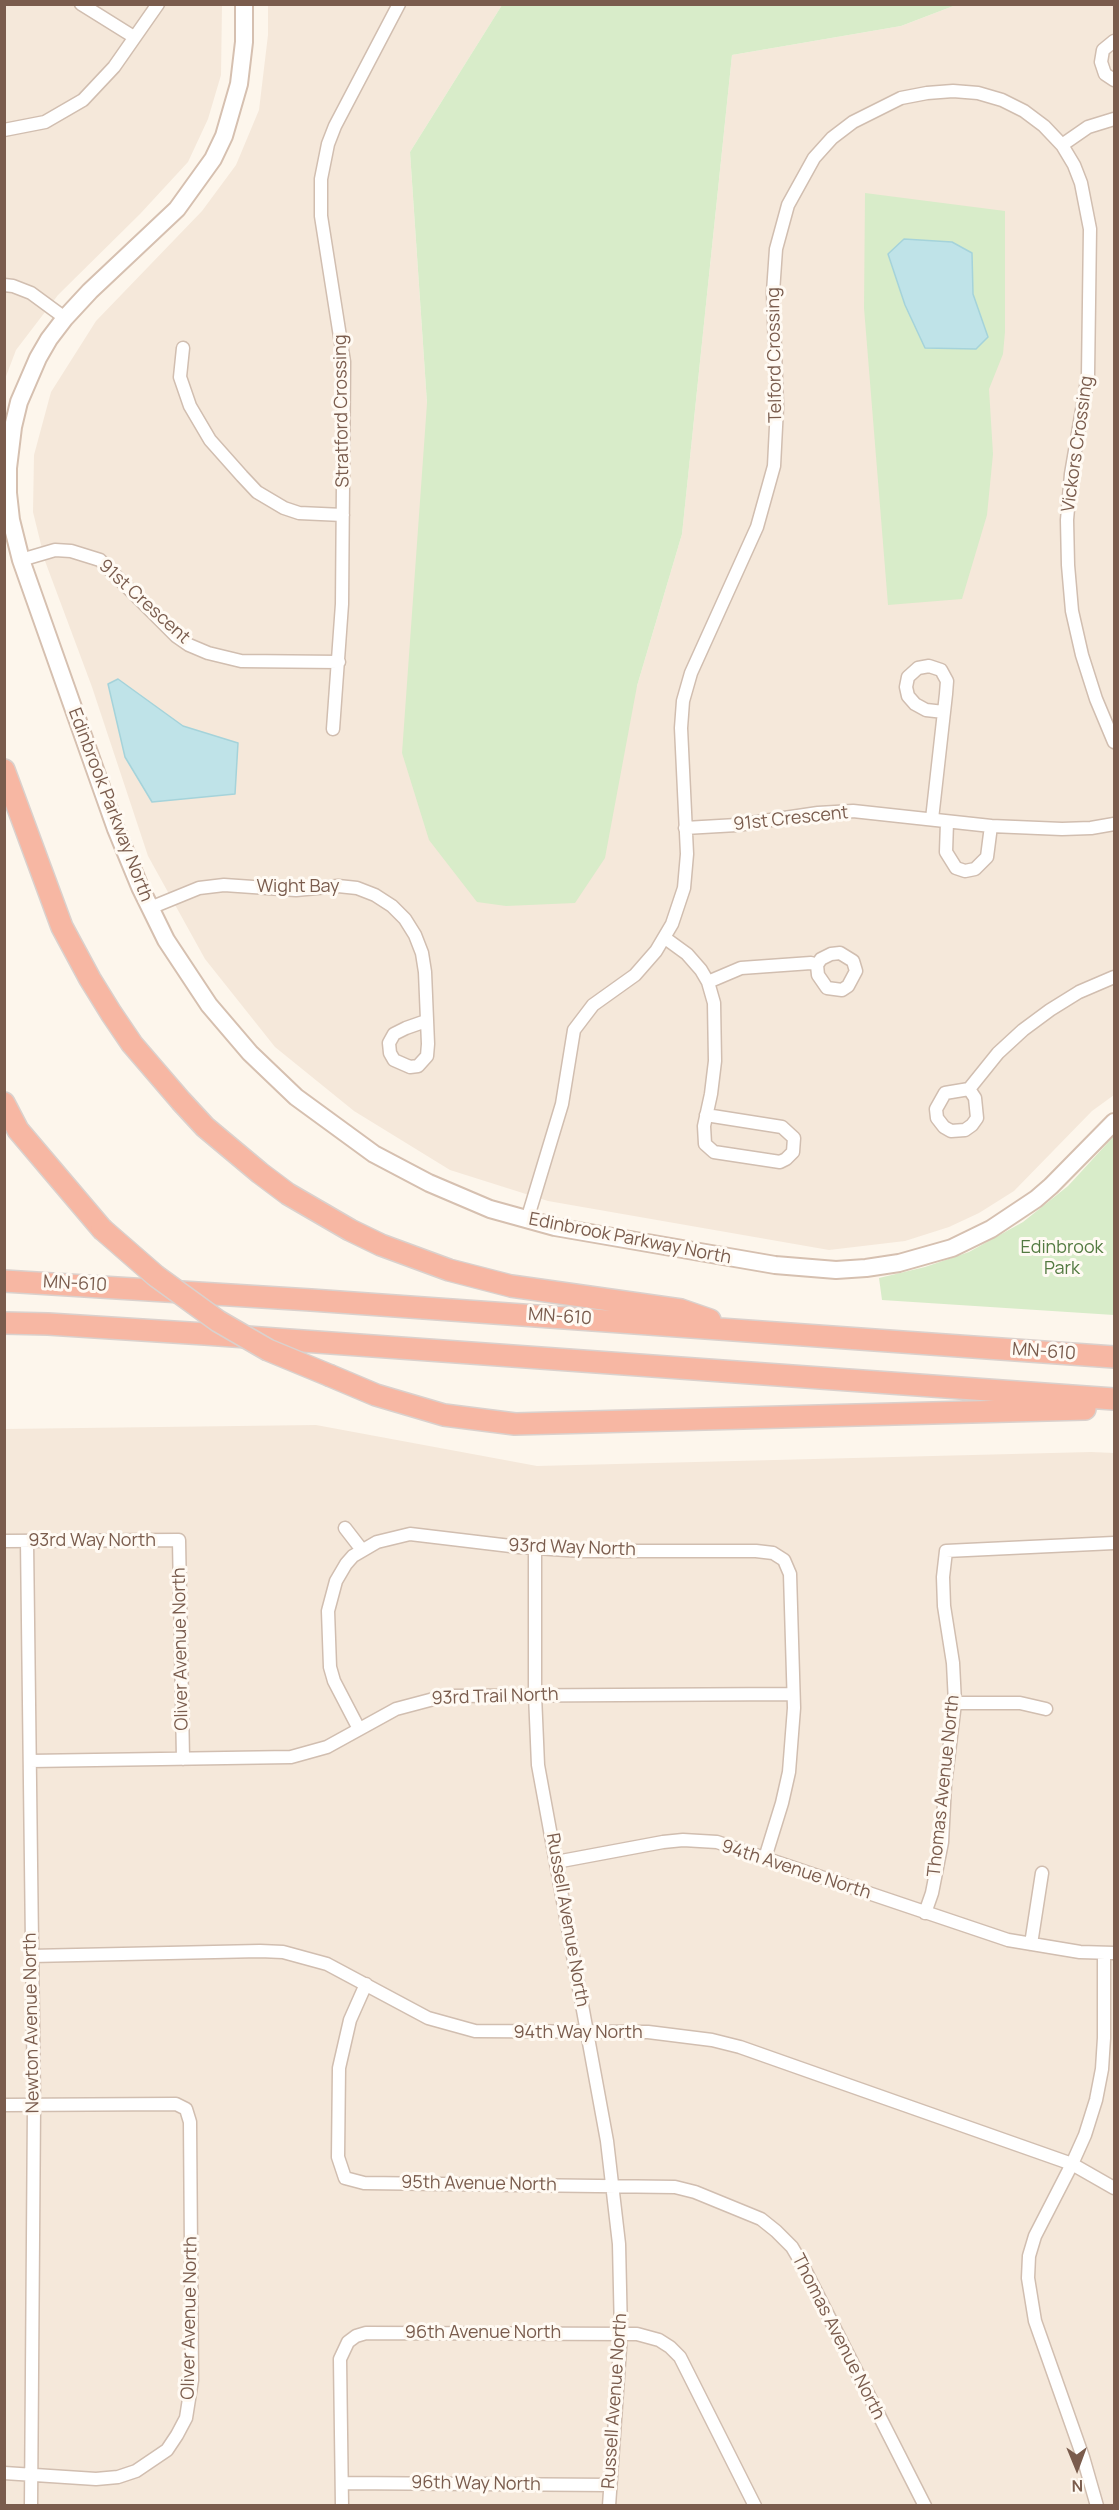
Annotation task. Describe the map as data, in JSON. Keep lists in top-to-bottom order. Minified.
{"streets":{"highway":["MN-610"],"street":["Telford Crossing","Stratford Crossing","Vickors Crossing","91st Crescent","Edinbrook Parkway North","Wight Bay","93rd Way North","Oliver Avenue North","93rd Trail North","Thomas Avenue North","94th Avenue North","Russell Avenue North","Newton Avenue North","94th Way North","95th Avenue North","96th Avenue North","96th Way North"]},"crossings":[["Telford Crossing","Vickors Crossing"],["Telford Crossing","91st Crescent"],["Telford Crossing","Edinbrook Parkway North"],["Stratford Crossing","91st Crescent"],["91st Crescent","Edinbrook Parkway North"],["Edinbrook Parkway North","Wight Bay"],["93rd Way North","Oliver Avenue North"],["93rd Way North","93rd Trail North"],["93rd Way North","Russell Avenue North"],["93rd Way North","Newton Avenue North"],["Oliver Avenue North","93rd Trail North"],["Oliver Avenue North","Newton Avenue North"],["93rd Trail North","Russell Avenue North"],["93rd Trail North","Newton Avenue North"],["Thomas Avenue North","94th Avenue North"],["Thomas Avenue North","Russell Avenue North"],["Thomas Avenue North","95th Avenue North"],["94th Avenue North","Russell Avenue North"],["Russell Avenue North","94th Way North"],["Russell Avenue North","95th Avenue North"],["Russell Avenue North","96th Avenue North"],["Russell Avenue North","96th Way North"],["Newton Avenue North","94th Way North"],["94th Way North","95th Avenue North"],["96th Avenue North","96th Way North"]],"parks":["Edinbrook Park"],"north":"bottom"}
